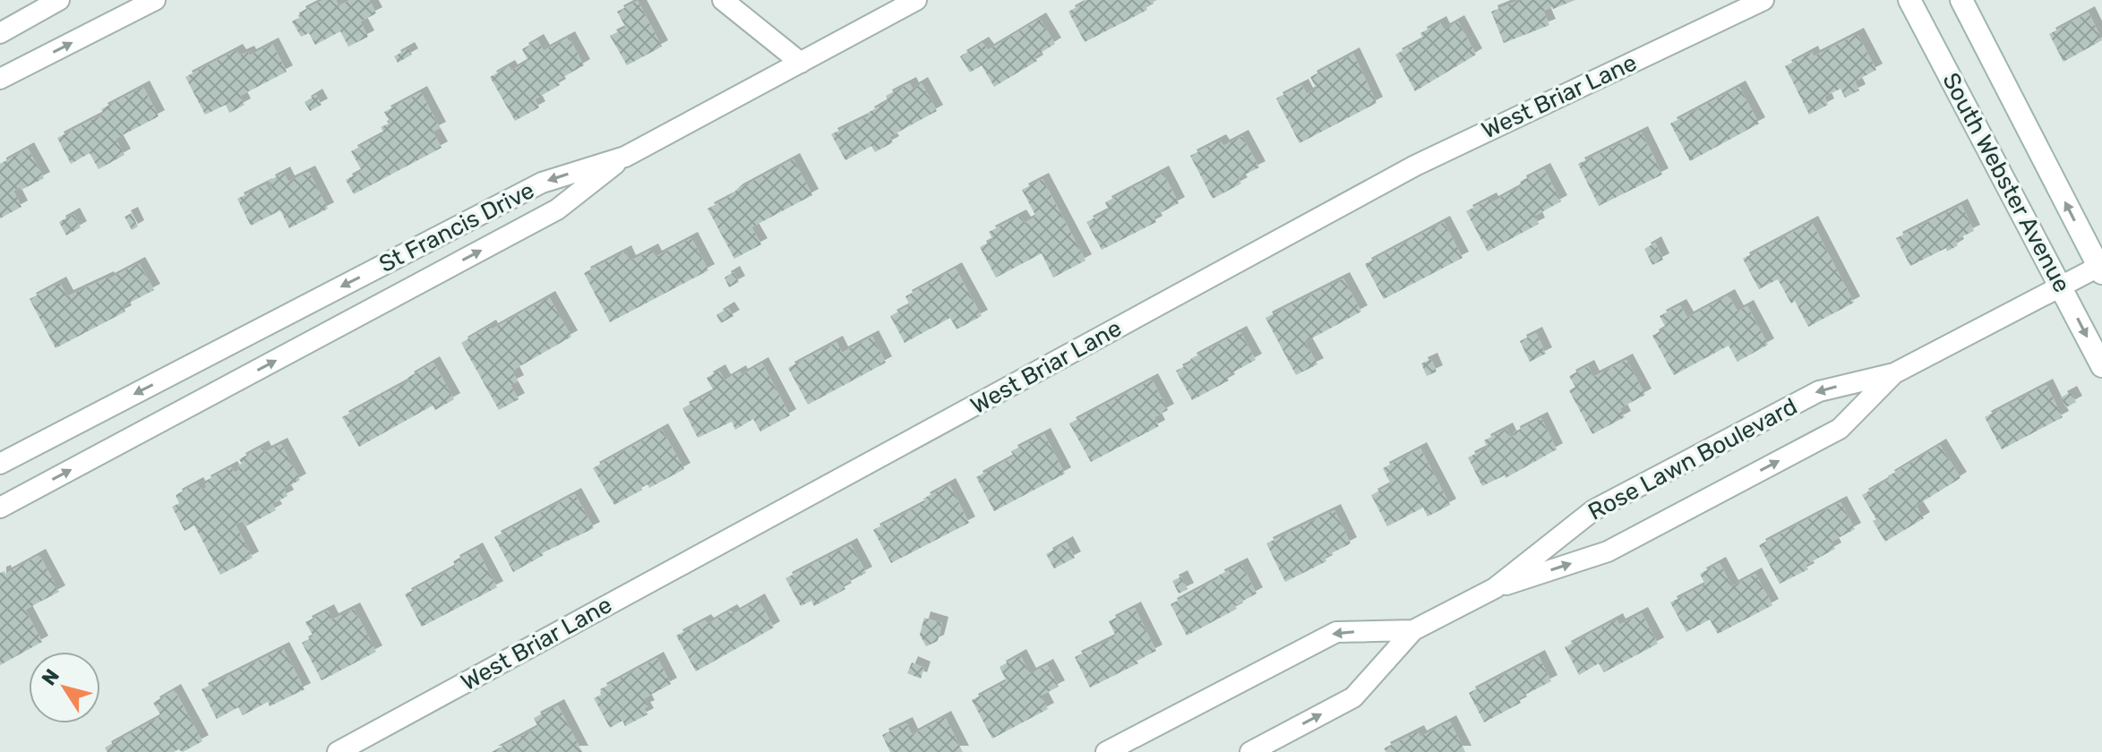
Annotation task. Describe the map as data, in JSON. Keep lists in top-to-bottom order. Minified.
{"streets":{"main road":["South Webster Avenue"],"street":["West Briar Lane","St Francis Drive","Rose Lawn Boulevard"]},"crossings":[["South Webster Avenue","Rose Lawn Boulevard"]],"north":"top left"}
